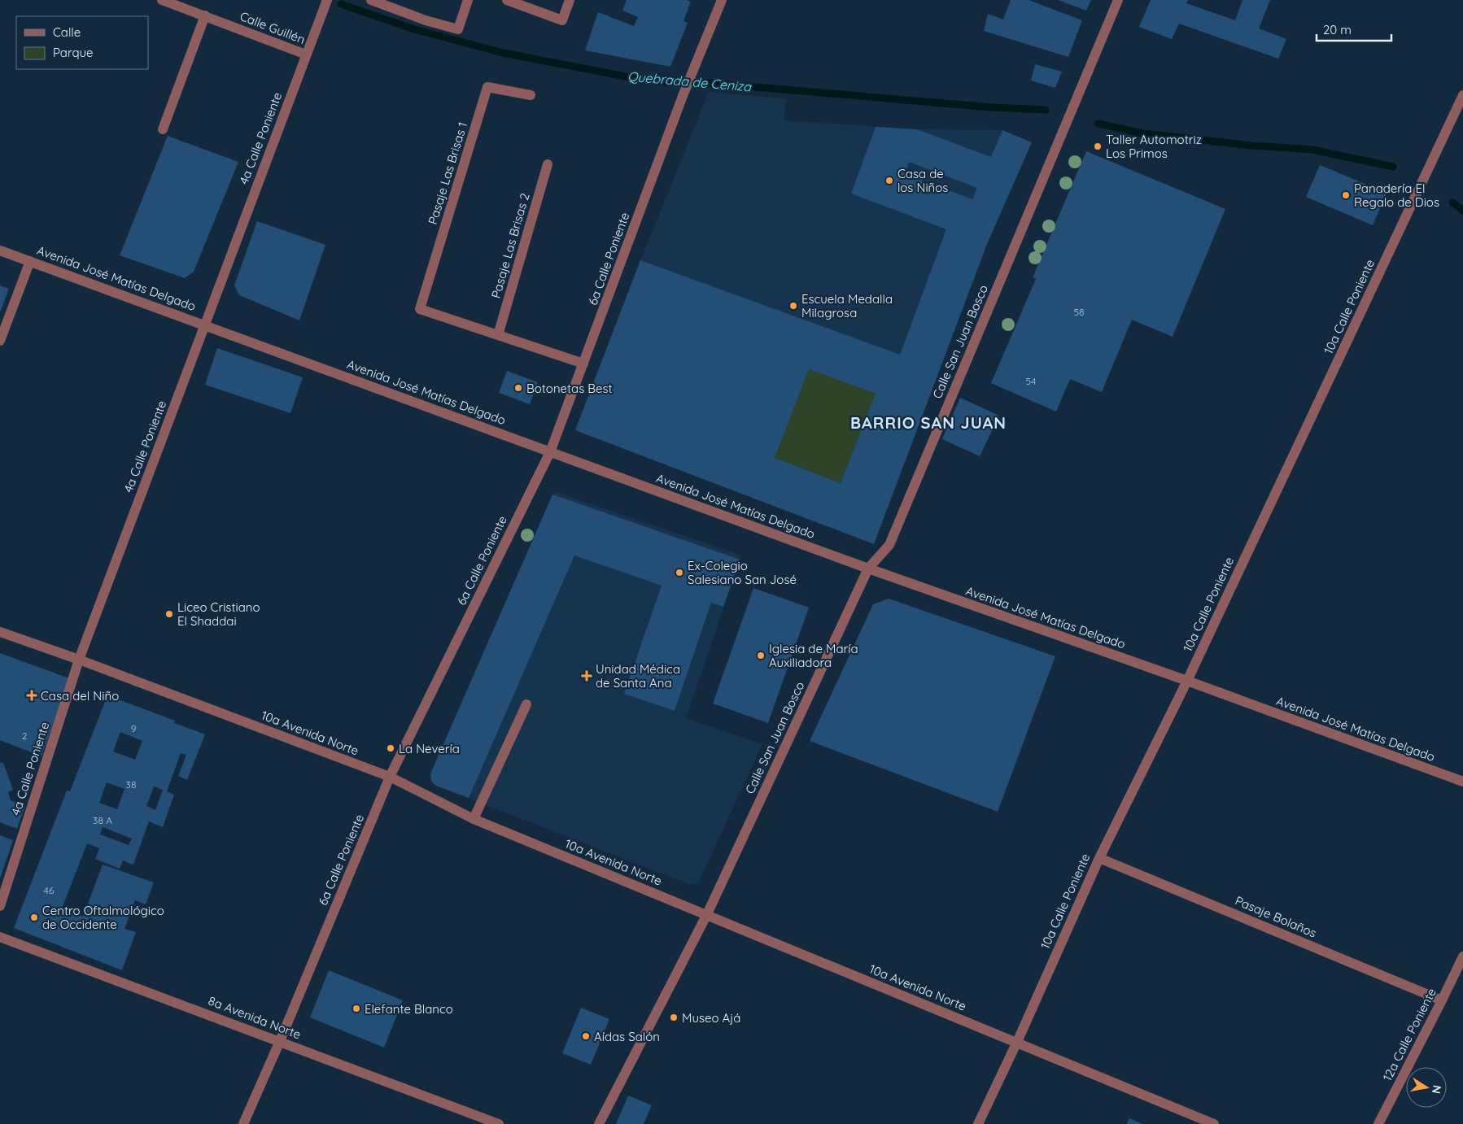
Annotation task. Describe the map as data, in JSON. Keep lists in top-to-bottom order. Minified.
{"streets":{"street":["Calle Guillén","4a Calle Poniente","Pasaje Las Brisas 1","Pasaje Las Brisas 2","6a Calle Poniente","Avenida José Matías Delgado","10a Calle Poniente","Calle San Juan Bosco","10a Avenida Norte","Pasaje Bolaños","8a Avenida Norte","12a Calle Poniente"]},"crossings":[["Calle Guillén","4a Calle Poniente"],["4a Calle Poniente","Avenida José Matías Delgado"],["4a Calle Poniente","10a Avenida Norte"],["Pasaje Las Brisas 1","Pasaje Las Brisas 2"],["6a Calle Poniente","Avenida José Matías Delgado"],["6a Calle Poniente","10a Avenida Norte"],["6a Calle Poniente","8a Avenida Norte"],["Avenida José Matías Delgado","10a Calle Poniente"],["Avenida José Matías Delgado","Calle San Juan Bosco"],["10a Calle Poniente","10a Avenida Norte"],["10a Calle Poniente","Pasaje Bolaños"],["Calle San Juan Bosco","10a Avenida Norte"],["Pasaje Bolaños","12a Calle Poniente"]],"districts":["BARRIO SAN JUAN"],"water":["Quebrada de Ceniza"],"places":{"other":["Taller Automotriz Los Primos","Casa de los Niños","Panadería El Regalo de Dios","Escuela Medalla Milagrosa","Botonetas Best","Ex-Colegio Salesiano San José","Liceo Cristiano El Shaddai","Iglesia de María Auxiliadora","La Nevería","Centro Oftalmológico de Occidente","Elefante Blanco","Museo Ajá","Aídas Salón"],"health":["Unidad Médica de Santa Ana","Casa del Niño"]},"house_numbers":["58","54","9","2","38","38 A","46"],"legend":["Calle","Parque"],"scale_bar":"20 m","north":"right"}
